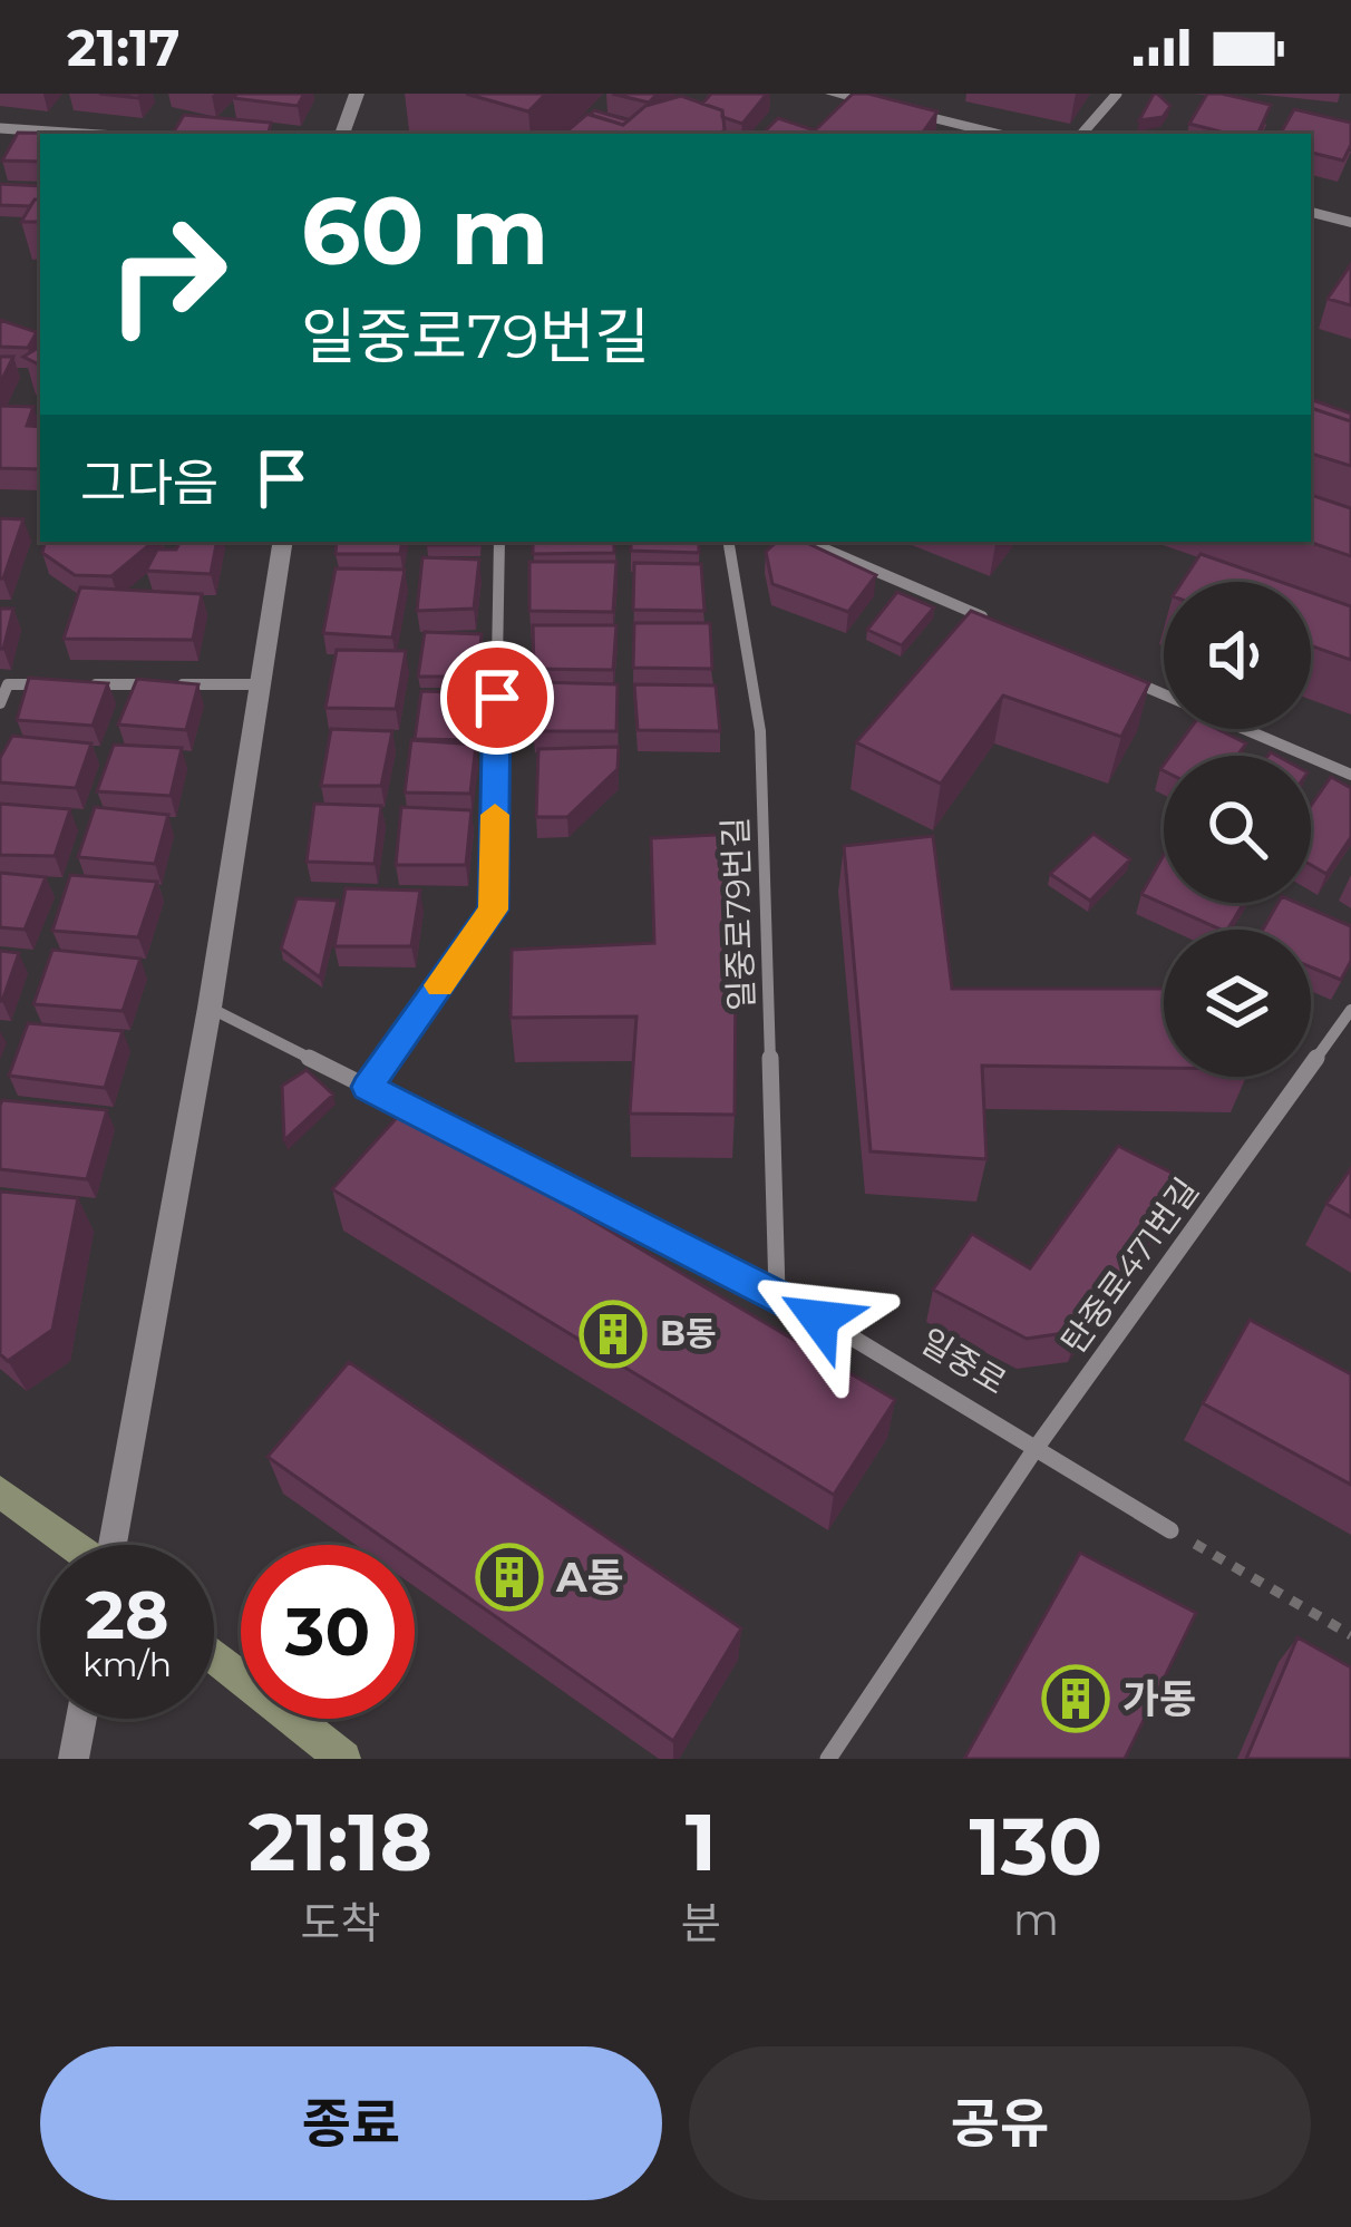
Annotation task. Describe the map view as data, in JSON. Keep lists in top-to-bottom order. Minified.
{"streets":{"street":["일중로79번길","탄중로471번길","일중로"]},"crossings":[["일중로79번길","일중로"],["탄중로471번길","일중로"]],"places":{"building":["B동","A동","가동"]},"page":{"status":"21:17","turn":["60 m","일중로79번길"],"then":"그다음","speed":"28 km/h","limit":"30","eta":["21:18","도착","1","분","130","m"],"buttons":["종료","공유"]}}
